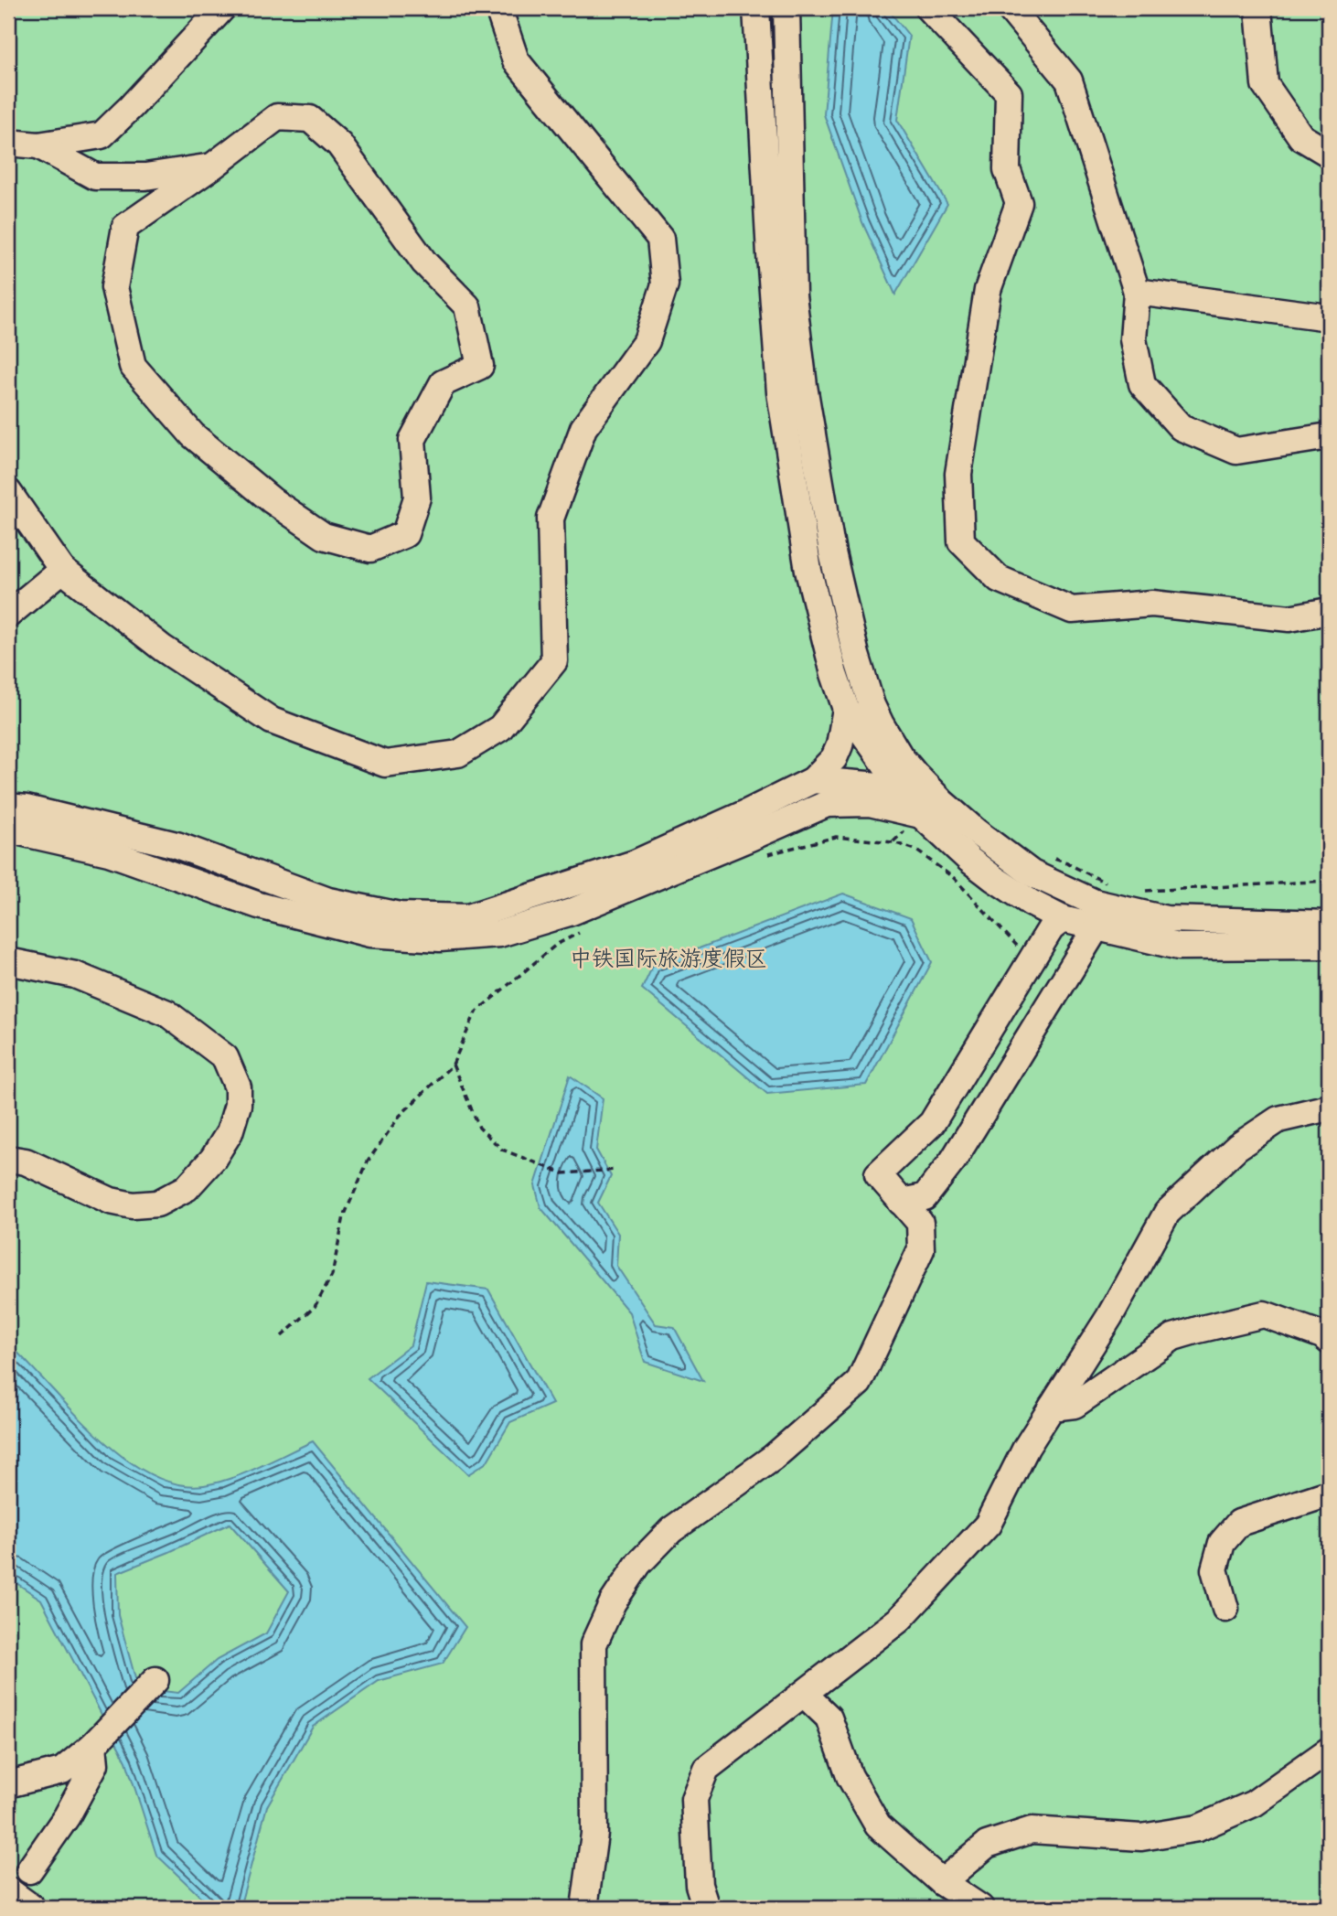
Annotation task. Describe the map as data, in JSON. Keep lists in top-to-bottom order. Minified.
{"parks":["中铁国际旅游度假区"]}
